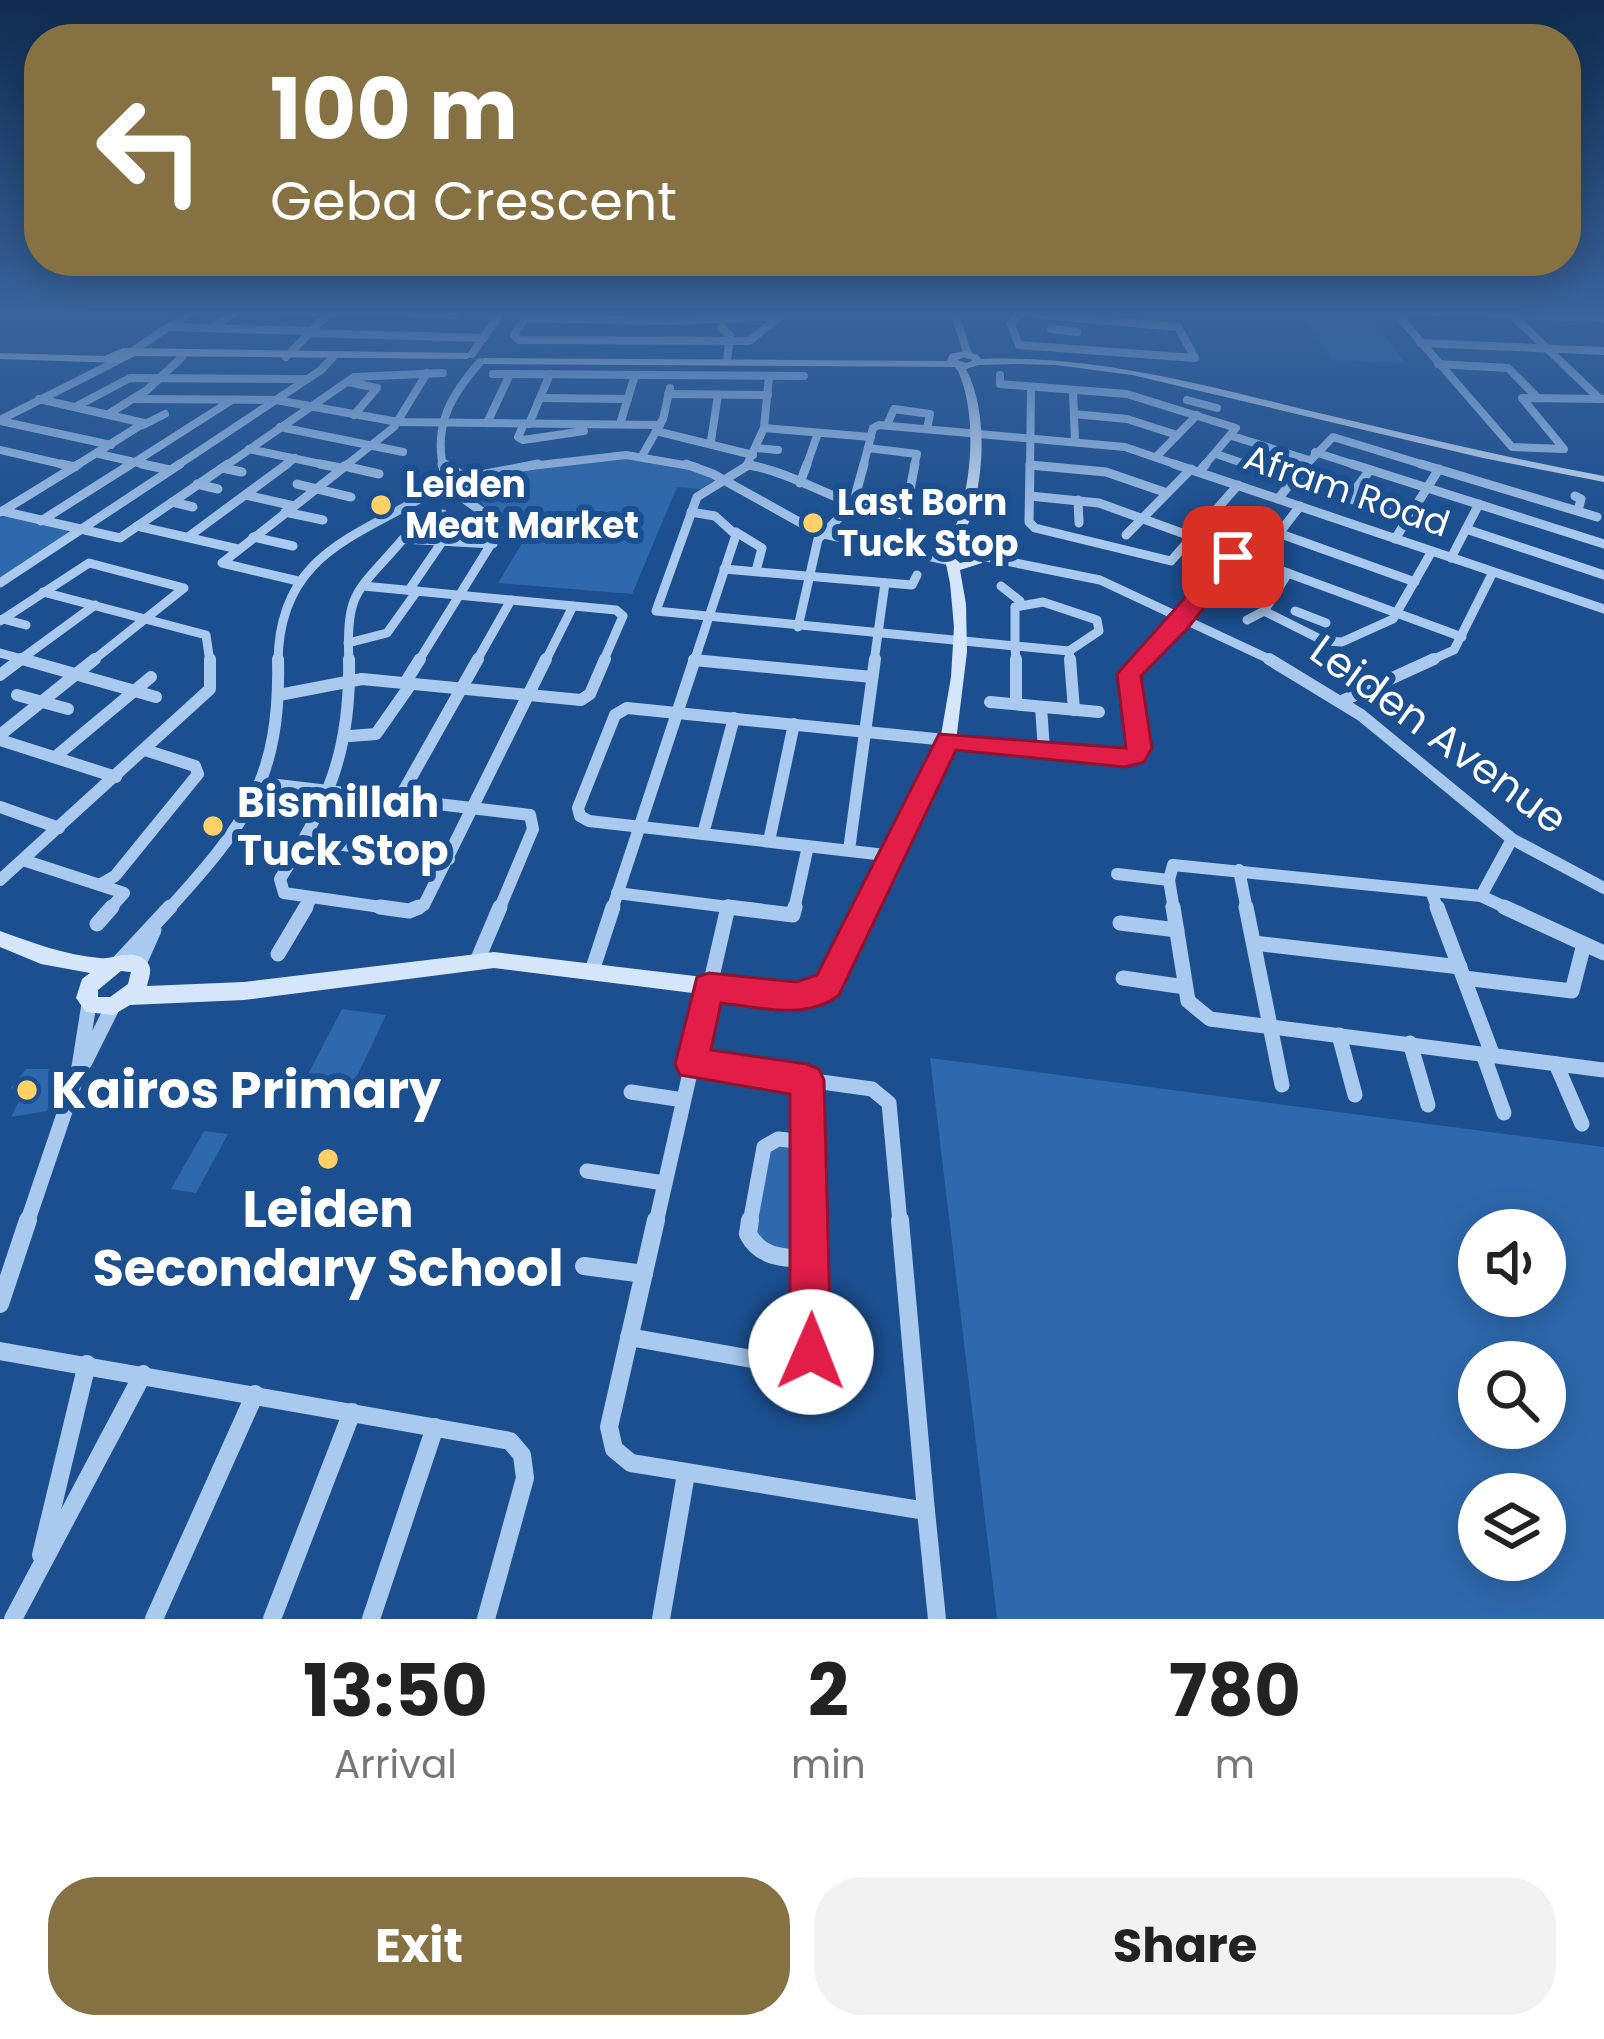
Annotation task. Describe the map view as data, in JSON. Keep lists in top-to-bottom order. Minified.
{"streets":{"street":["Afram Road","Leiden Avenue"]},"places":["Leiden Meat Market","Last Born Tuck Stop","Bismillah Tuck Stop","Kairos Primary","Leiden Secondary School"],"page":{"turn":["100 m","Geba Crescent"],"eta":["13:50","Arrival","2","min","780","m"],"buttons":["Exit","Share"]}}
